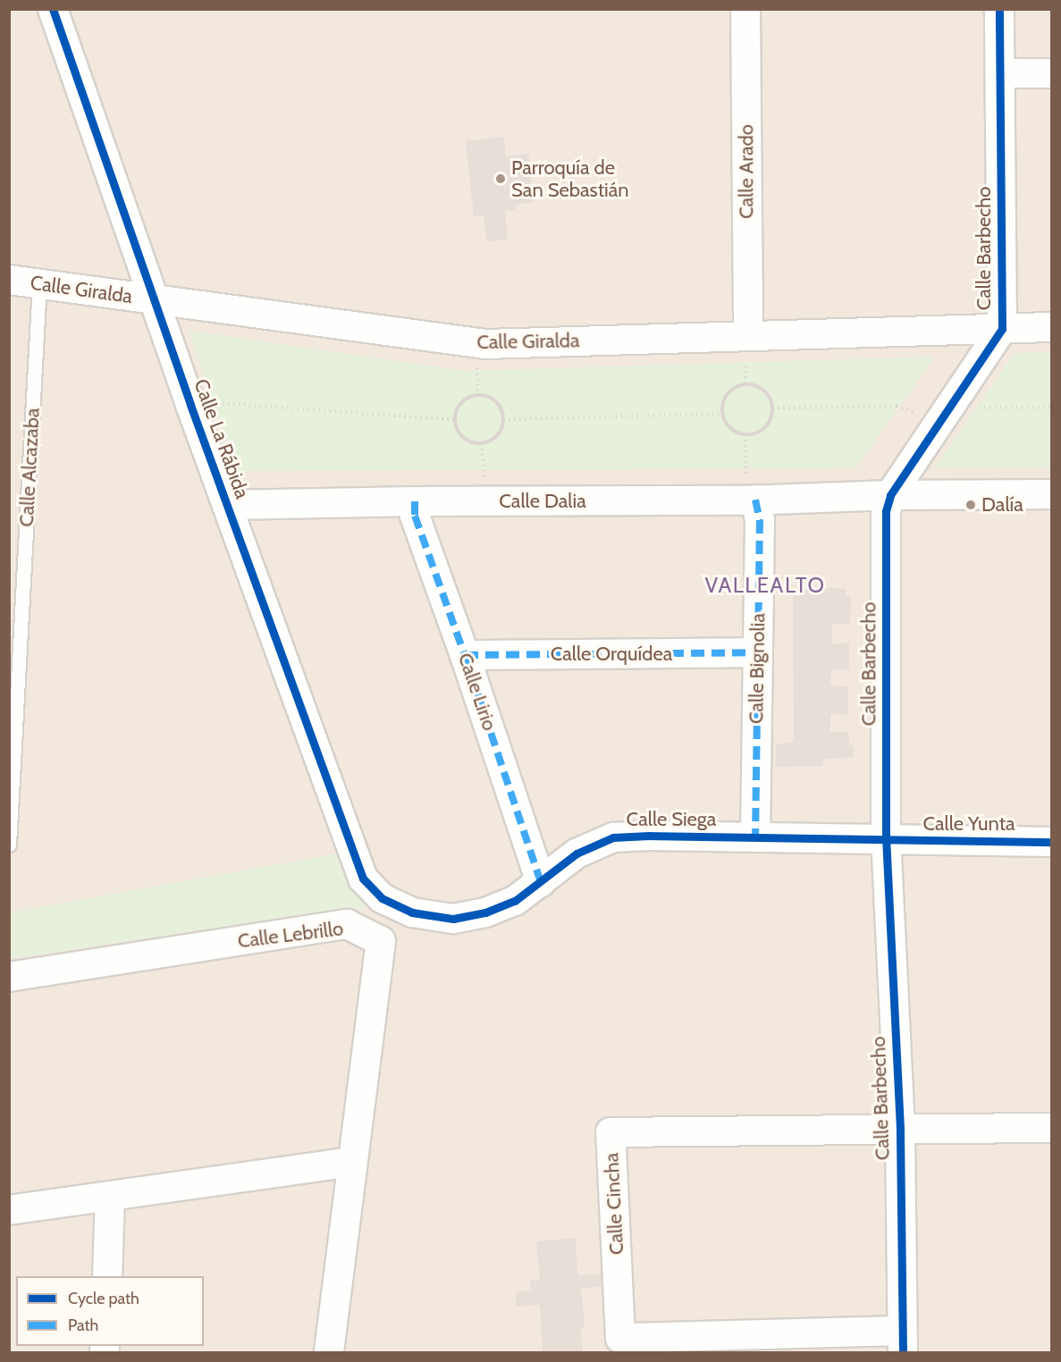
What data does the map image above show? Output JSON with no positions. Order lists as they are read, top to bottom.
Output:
{
  "streets": {
    "street": [
      "Calle Arado",
      "Calle Barbecho",
      "Calle Giralda",
      "Calle La Rábida",
      "Calle Dalia",
      "Calle Orquídea",
      "Calle Bignolia",
      "Calle Lirio",
      "Calle Siega",
      "Calle Yunta",
      "Calle Lebrillo",
      "Calle Cincha"
    ],
    "lane": ["Calle Alcazaba"]
  },
  "crossings": [
    ["Calle Arado", "Calle Giralda"],
    ["Calle Barbecho", "Calle Giralda"],
    ["Calle Barbecho", "Calle Dalia"],
    ["Calle Barbecho", "Calle Siega"],
    ["Calle Barbecho", "Calle Yunta"],
    ["Calle Barbecho", "Calle Cincha"],
    ["Calle Giralda", "Calle La Rábida"],
    ["Calle Giralda", "Calle Alcazaba"],
    ["Calle La Rábida", "Calle Dalia"],
    ["Calle La Rábida", "Calle Siega"],
    ["Calle Dalia", "Calle Bignolia"],
    ["Calle Dalia", "Calle Lirio"],
    ["Calle Orquídea", "Calle Bignolia"],
    ["Calle Orquídea", "Calle Lirio"],
    ["Calle Bignolia", "Calle Siega"],
    ["Calle Lirio", "Calle Siega"],
    ["Calle Siega", "Calle Yunta"]
  ],
  "districts": ["VALLEALTO"],
  "places": ["Parroquía de San Sebastián", "Dalía"],
  "legend": ["Cycle path", "Path"]
}
